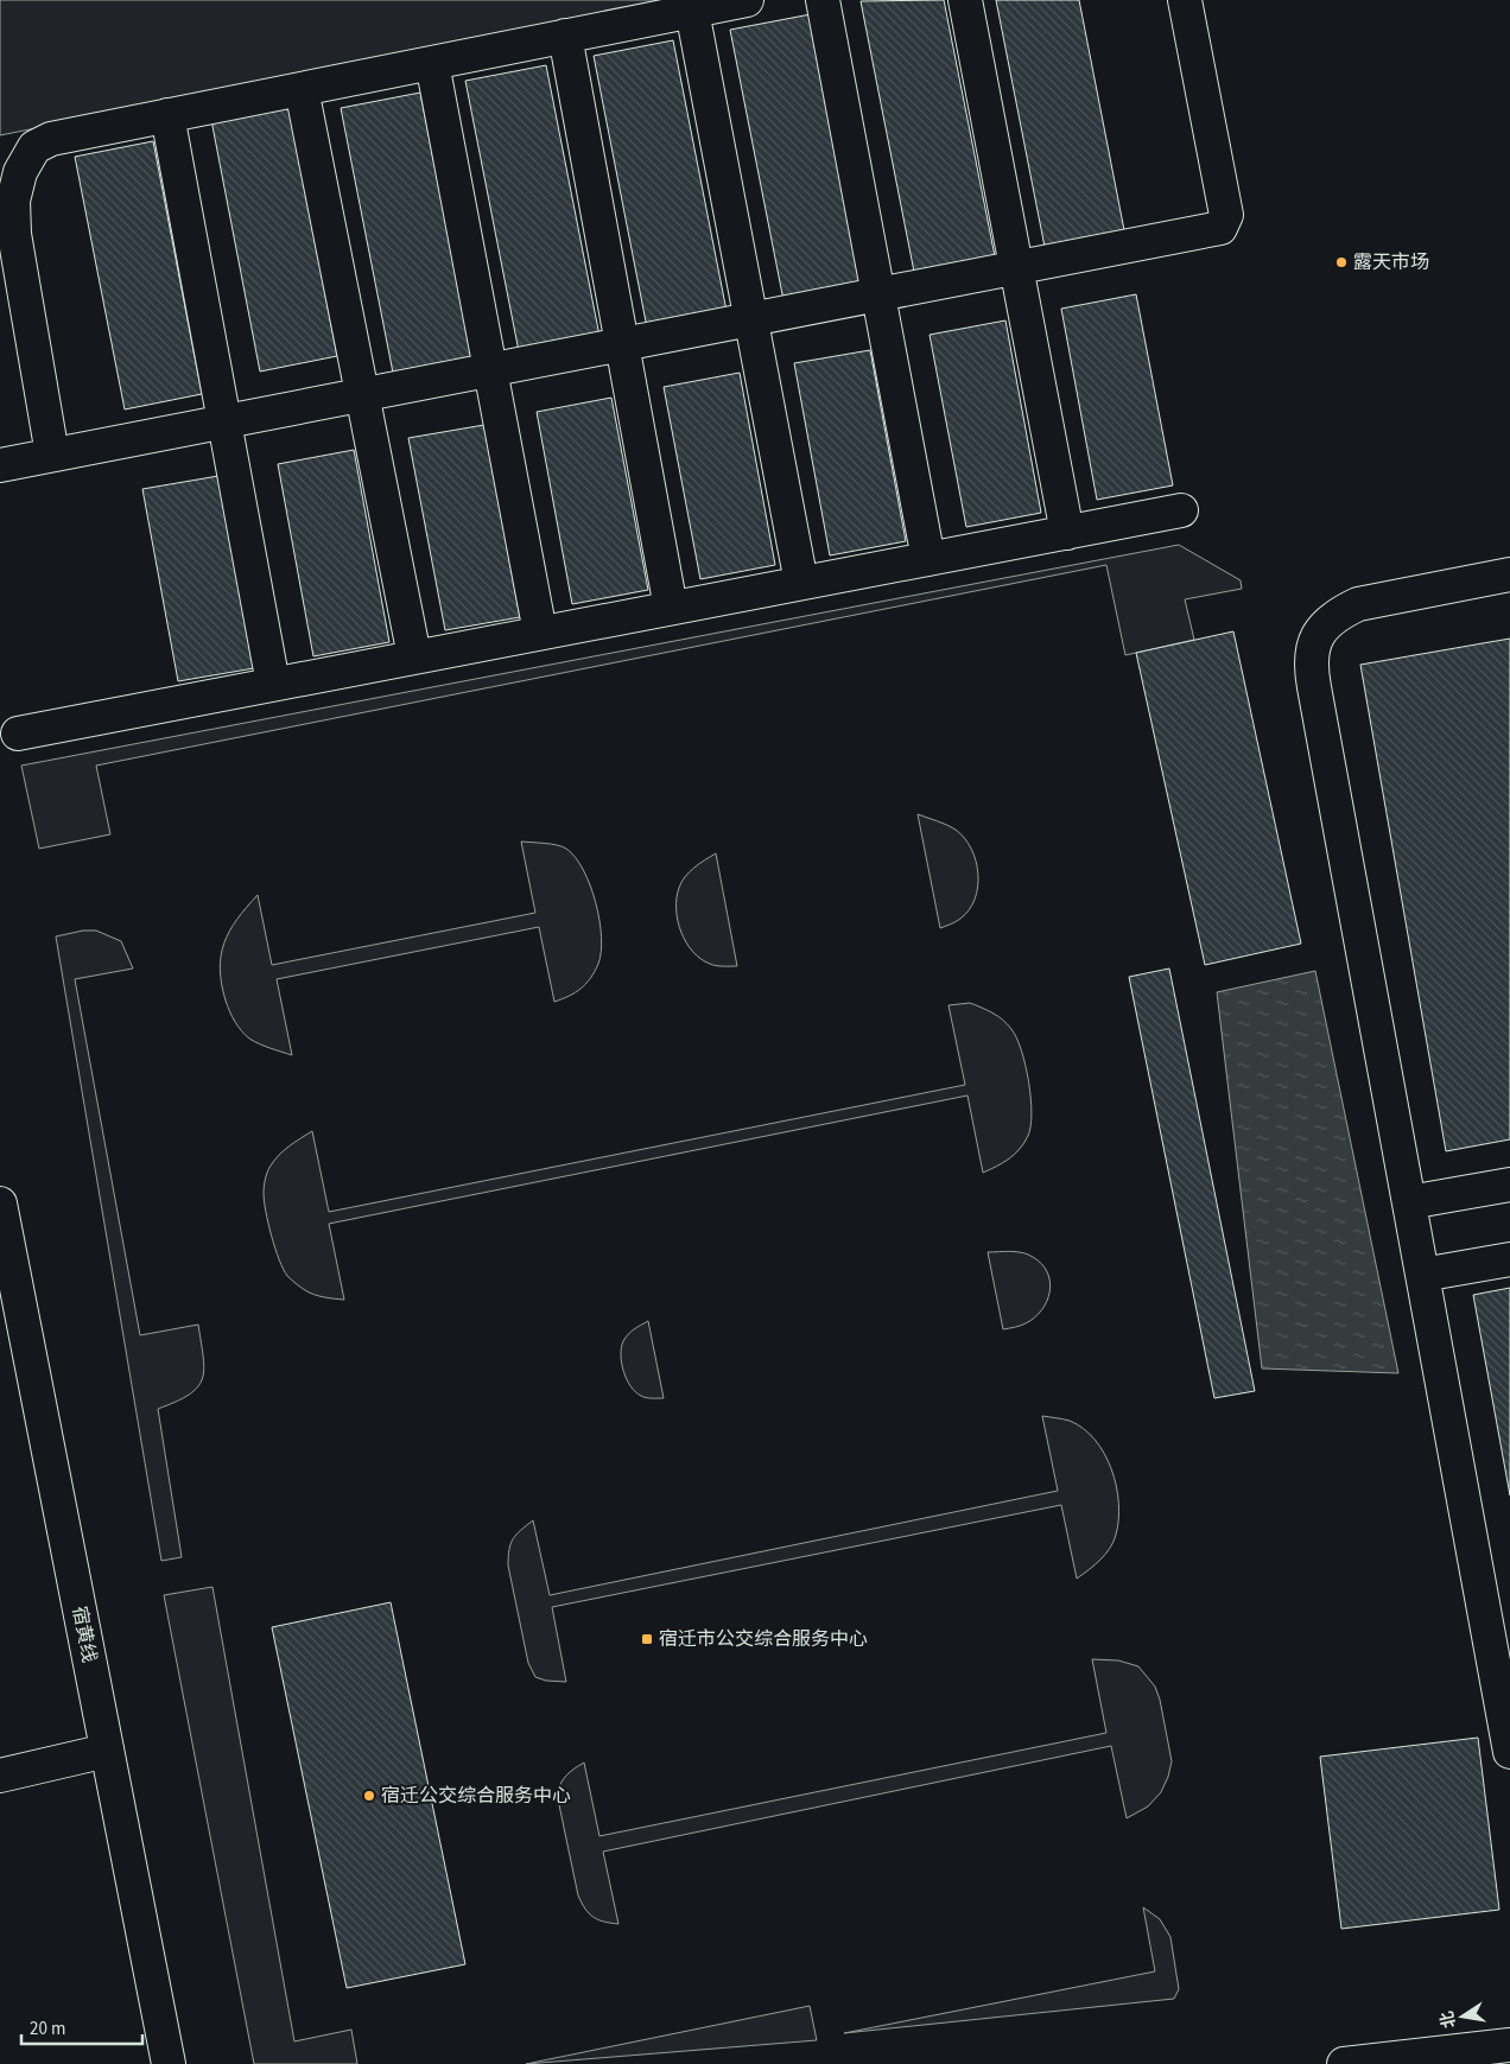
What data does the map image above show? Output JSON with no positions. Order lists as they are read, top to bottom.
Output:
{
  "streets": {
    "main road": ["宿黄线"]
  },
  "places": {
    "other": ["露天市场", "宿迁公交综合服务中心"],
    "transit": ["宿迁市公交综合服务中心"]
  },
  "scale_bar": "20 m",
  "north": "left"
}
